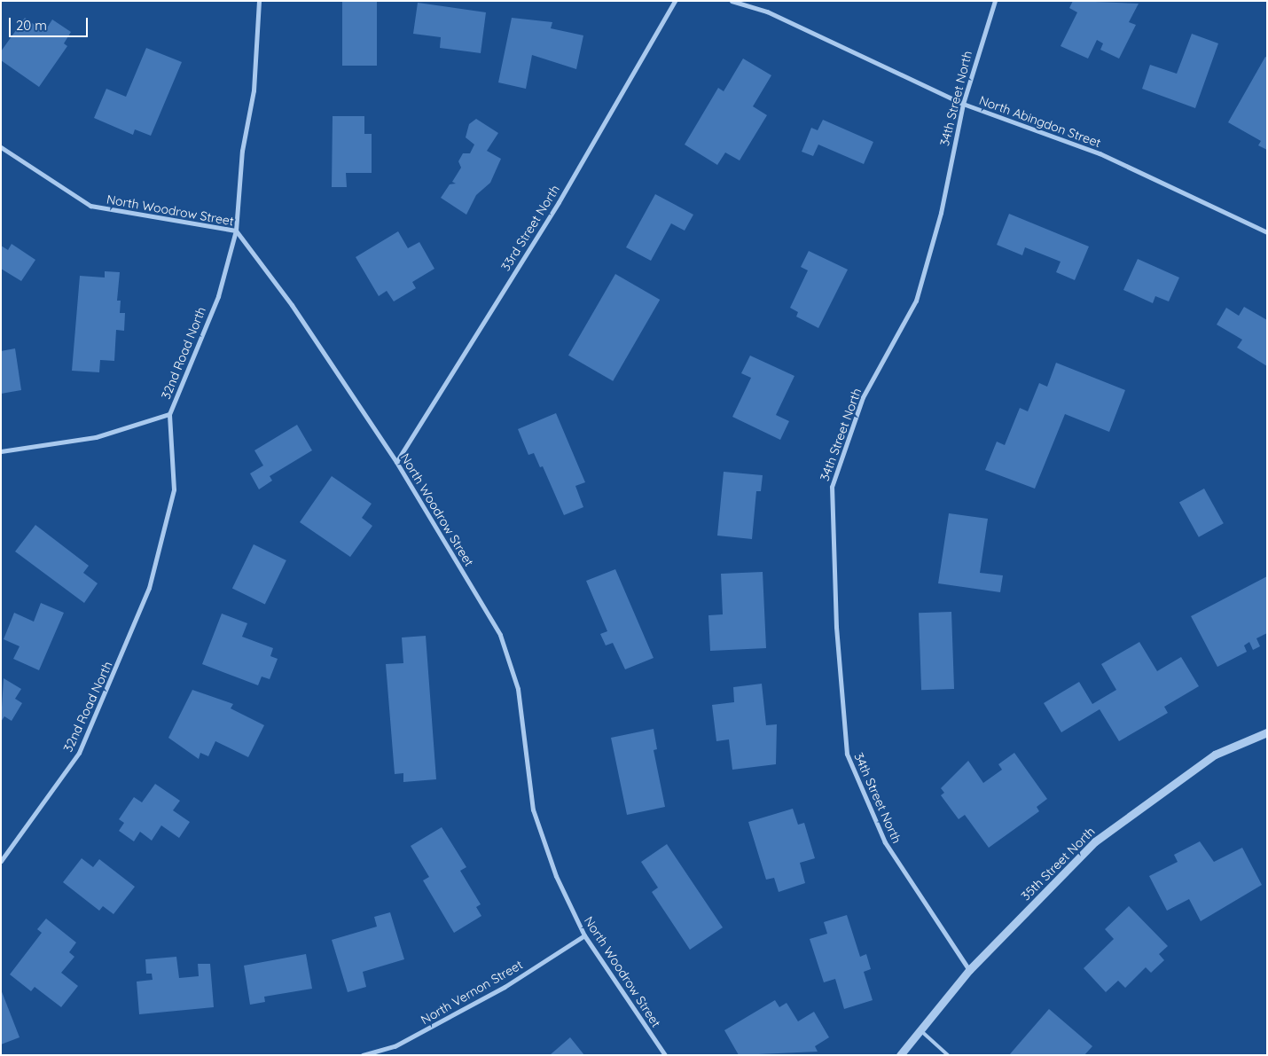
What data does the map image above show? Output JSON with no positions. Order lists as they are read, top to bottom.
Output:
{
  "streets": {
    "street": [
      "34th Street North",
      "North Abingdon Street",
      "North Woodrow Street",
      "33rd Street North",
      "32nd Road North",
      "35th Street North",
      "North Vernon Street"
    ]
  },
  "crossings": [
    ["34th Street North", "North Abingdon Street"],
    ["34th Street North", "35th Street North"],
    ["North Woodrow Street", "33rd Street North"],
    ["North Woodrow Street", "32nd Road North"],
    ["North Woodrow Street", "North Vernon Street"]
  ],
  "scale_bar": "20 m"
}
